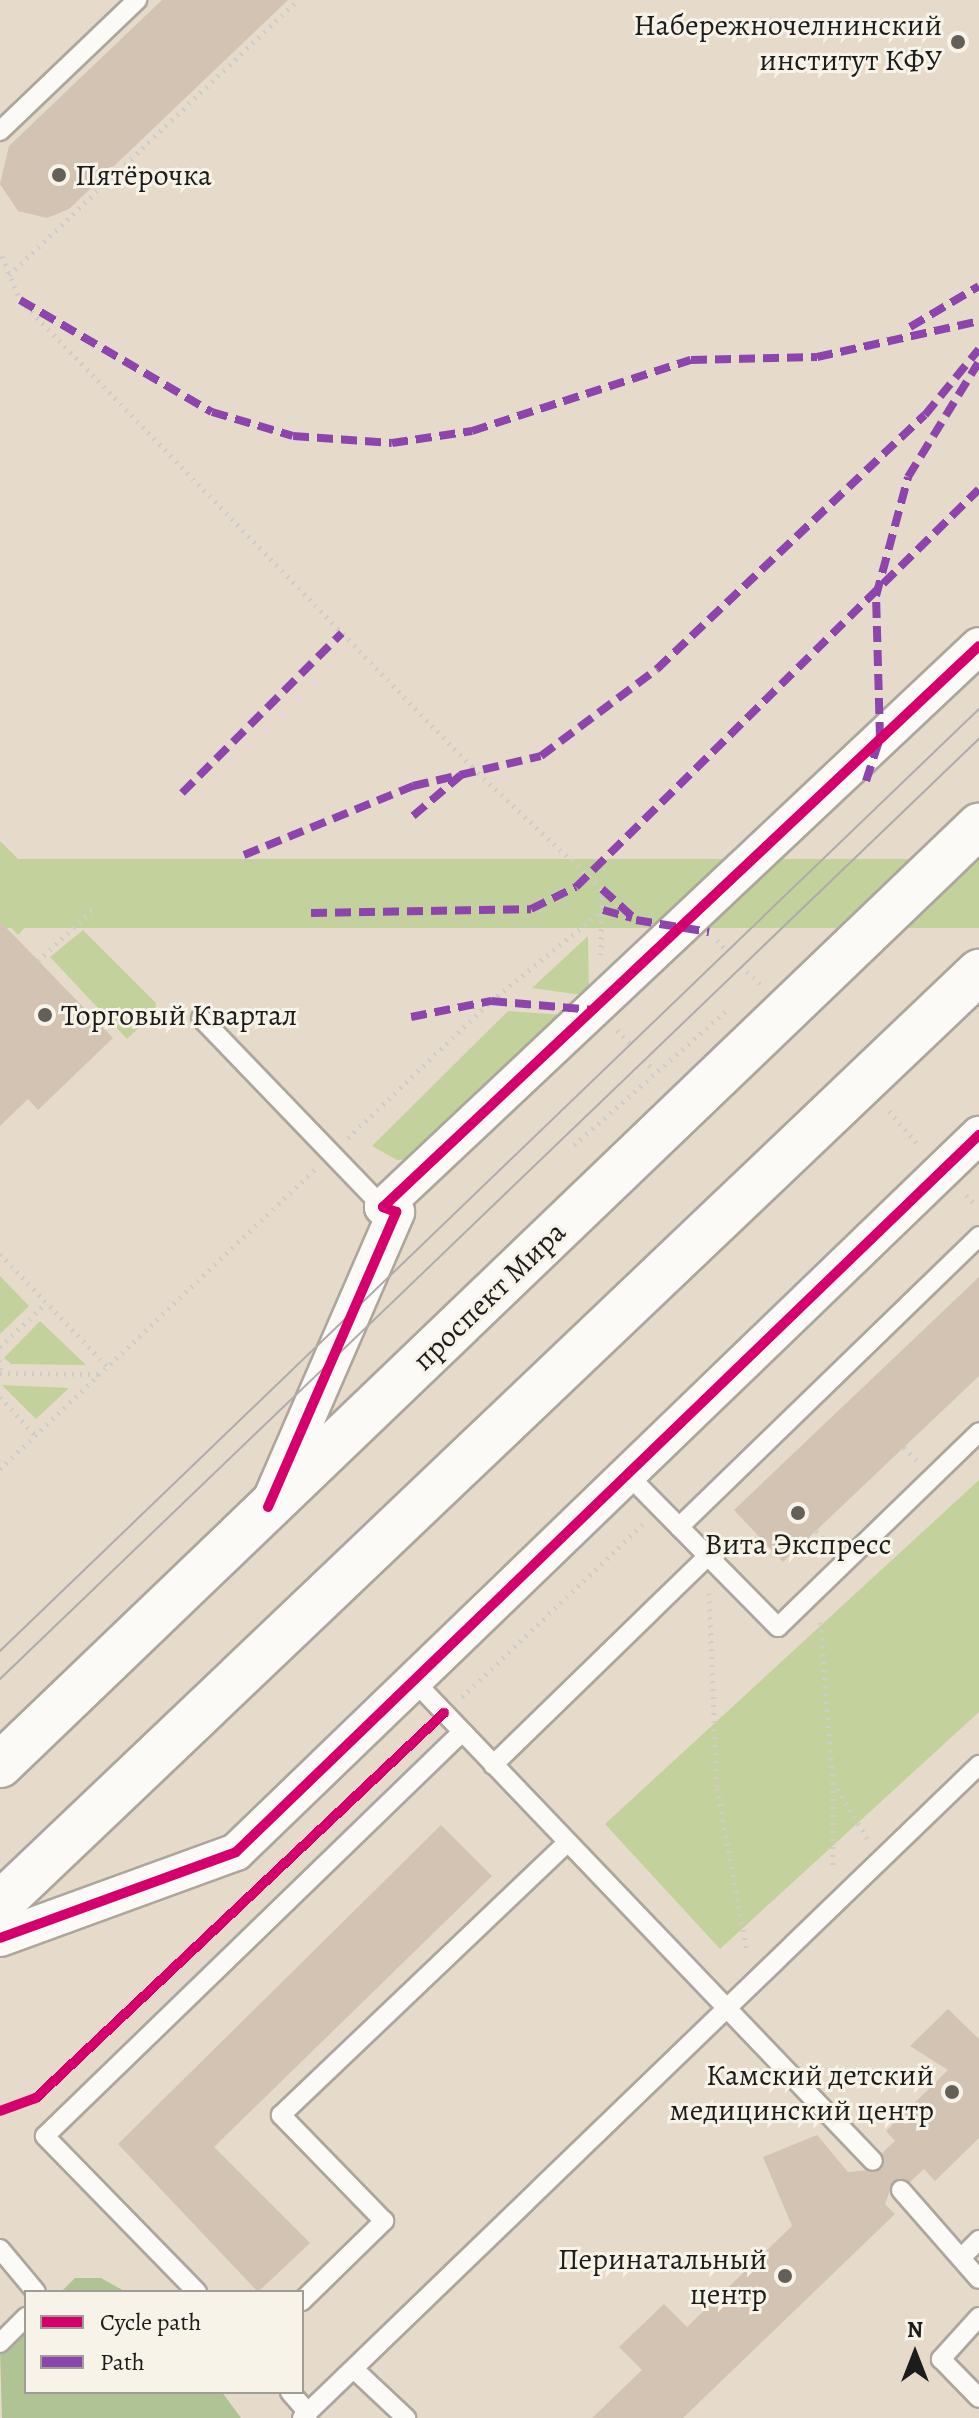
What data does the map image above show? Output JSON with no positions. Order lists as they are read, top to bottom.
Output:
{
  "streets": {
    "main road": ["проспект Мира"]
  },
  "places": [
    "Набережночелнинский институт КФУ",
    "Пятёрочка",
    "Торговый Квартал",
    "Вита Экспресс",
    "Камский детский медицинский центр",
    "Перинатальный центр"
  ],
  "legend": ["Cycle path", "Path"],
  "north": "top"
}
